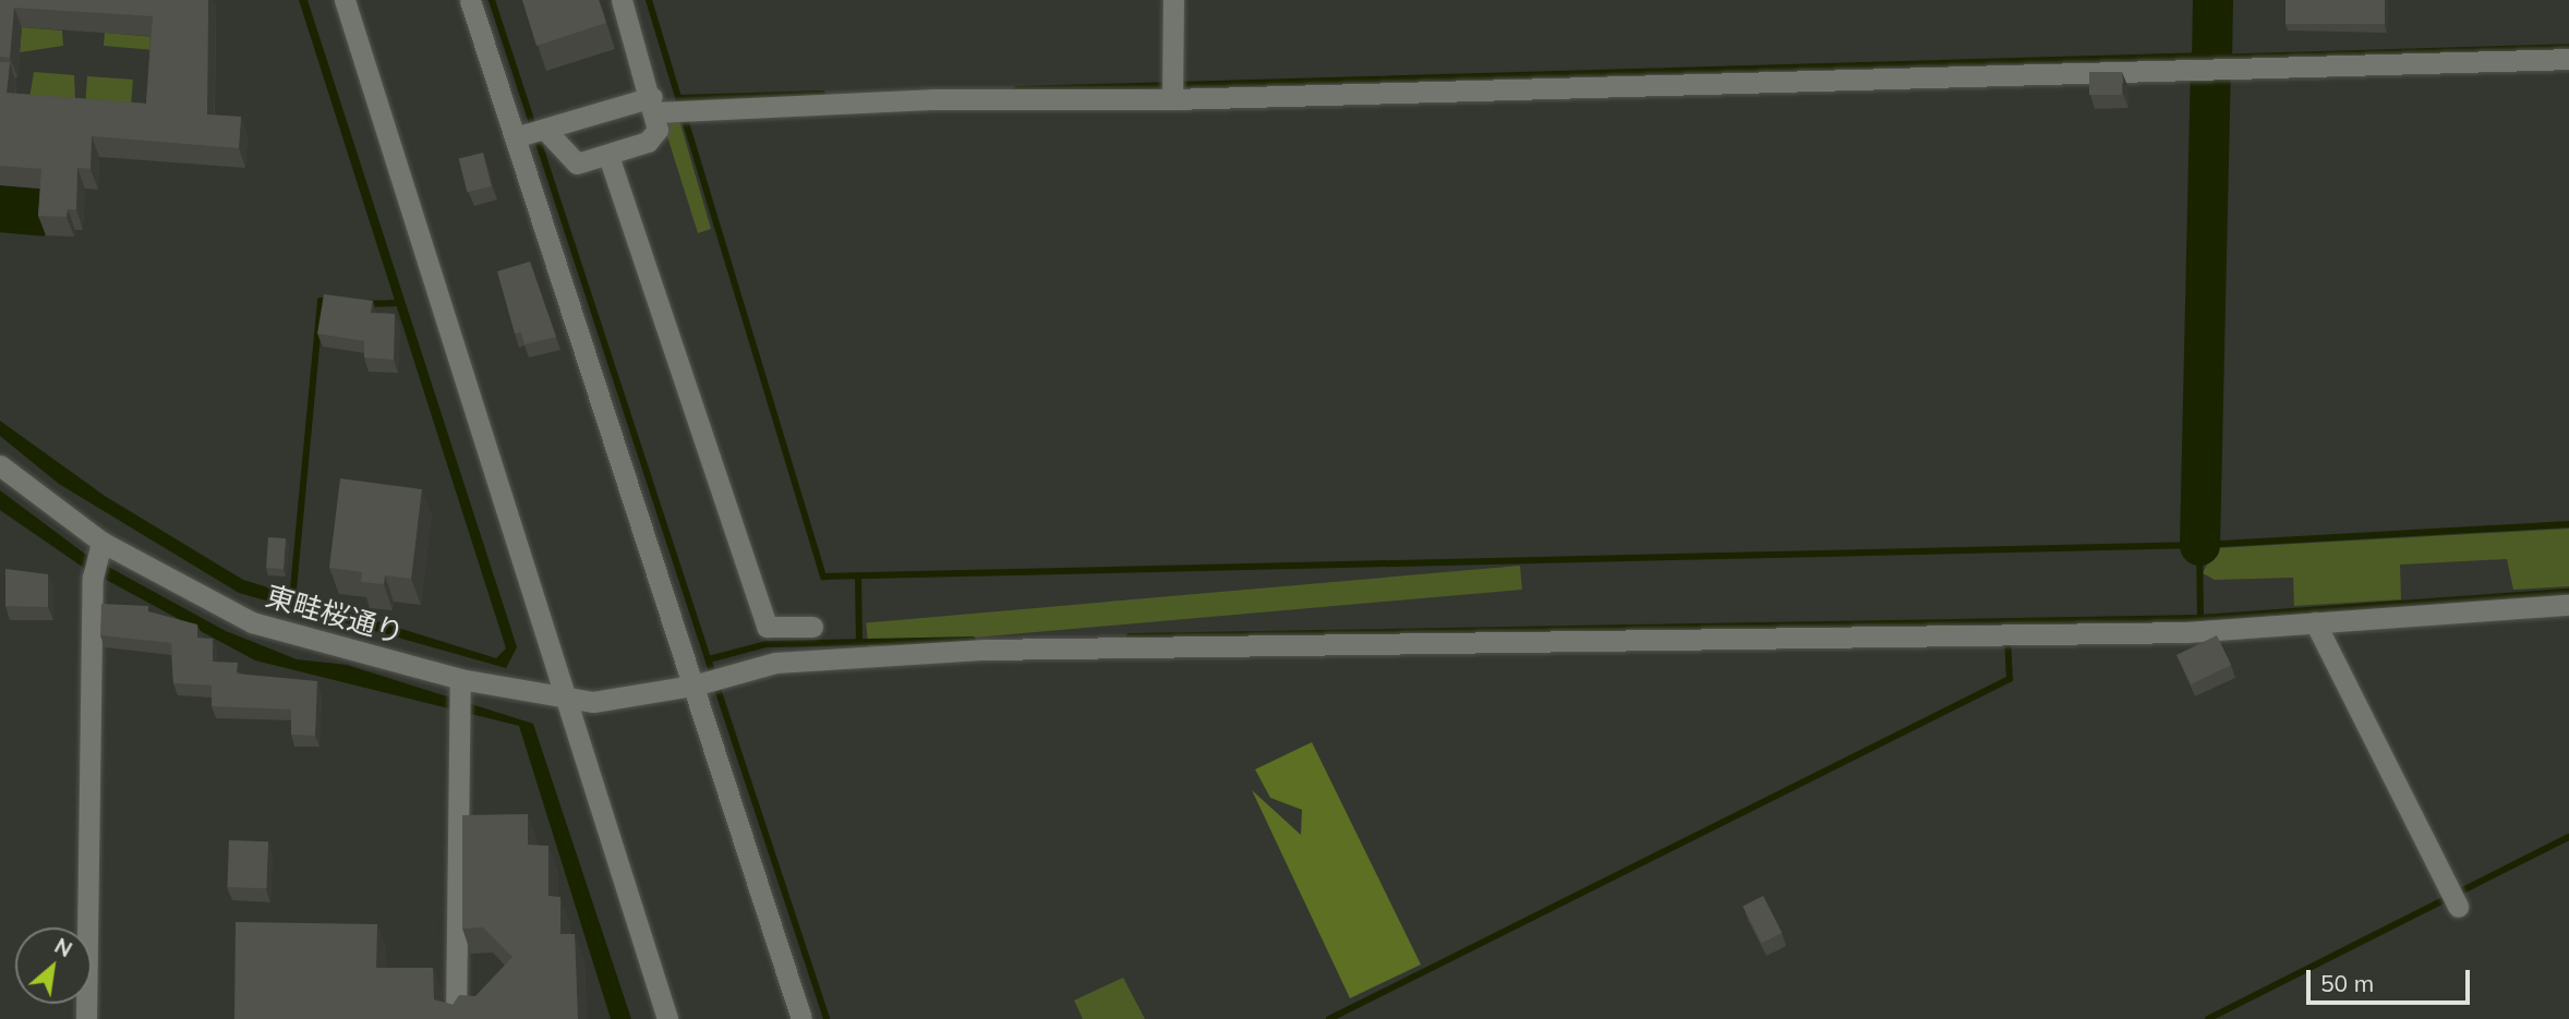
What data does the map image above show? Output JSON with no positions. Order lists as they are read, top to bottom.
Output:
{
  "streets": {
    "street": ["東畦桜通り"]
  },
  "scale_bar": "50 m",
  "north": "top right"
}
